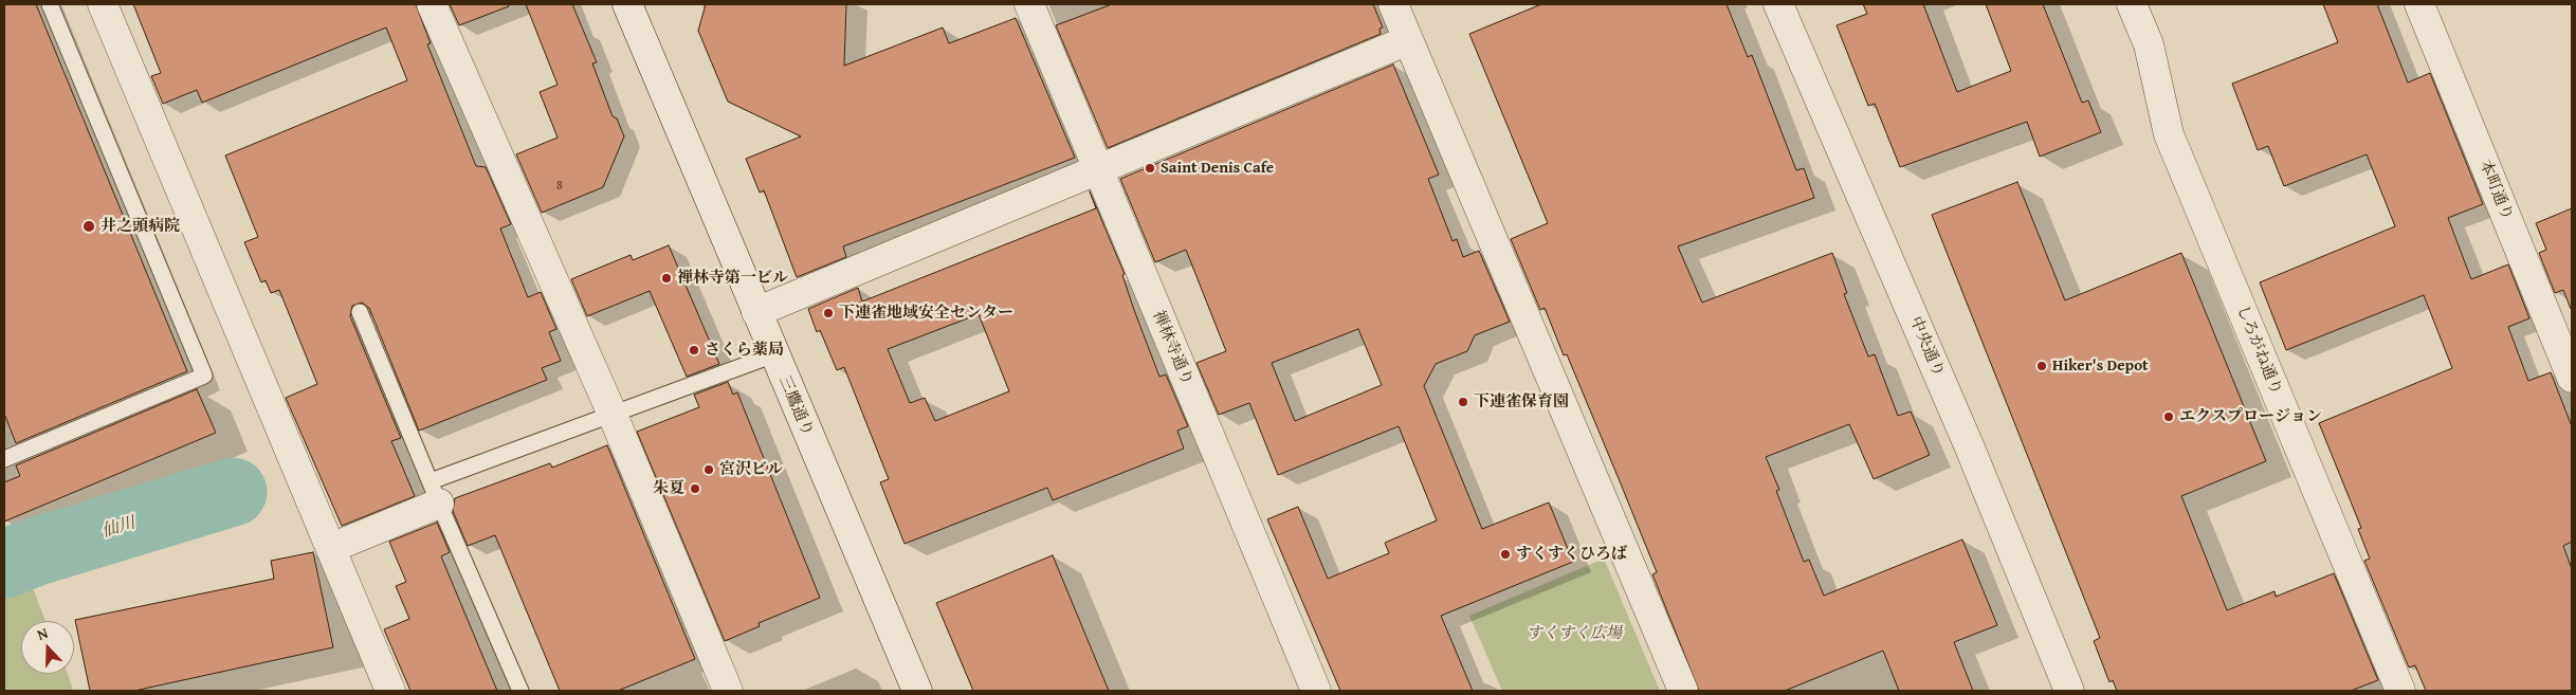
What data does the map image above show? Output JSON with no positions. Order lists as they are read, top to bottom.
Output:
{
  "streets": {
    "street": [
      "本町通り",
      "中央通り",
      "禅林寺通り",
      "しろがね通り",
      "三鷹通り"
    ]
  },
  "water": ["仙川"],
  "parks": ["すくすく広場"],
  "places": [
    "Saint Denis Cafe",
    "井之頭病院",
    "禅林寺第一ビル",
    "下連雀地域安全センター",
    "さくら薬局",
    "Hiker's Depot",
    "下連雀保育園",
    "エクスプロージョン",
    "宮沢ビル",
    "朱夏",
    "すくすくひろば"
  ],
  "house_numbers": ["8"],
  "north": "top"
}
